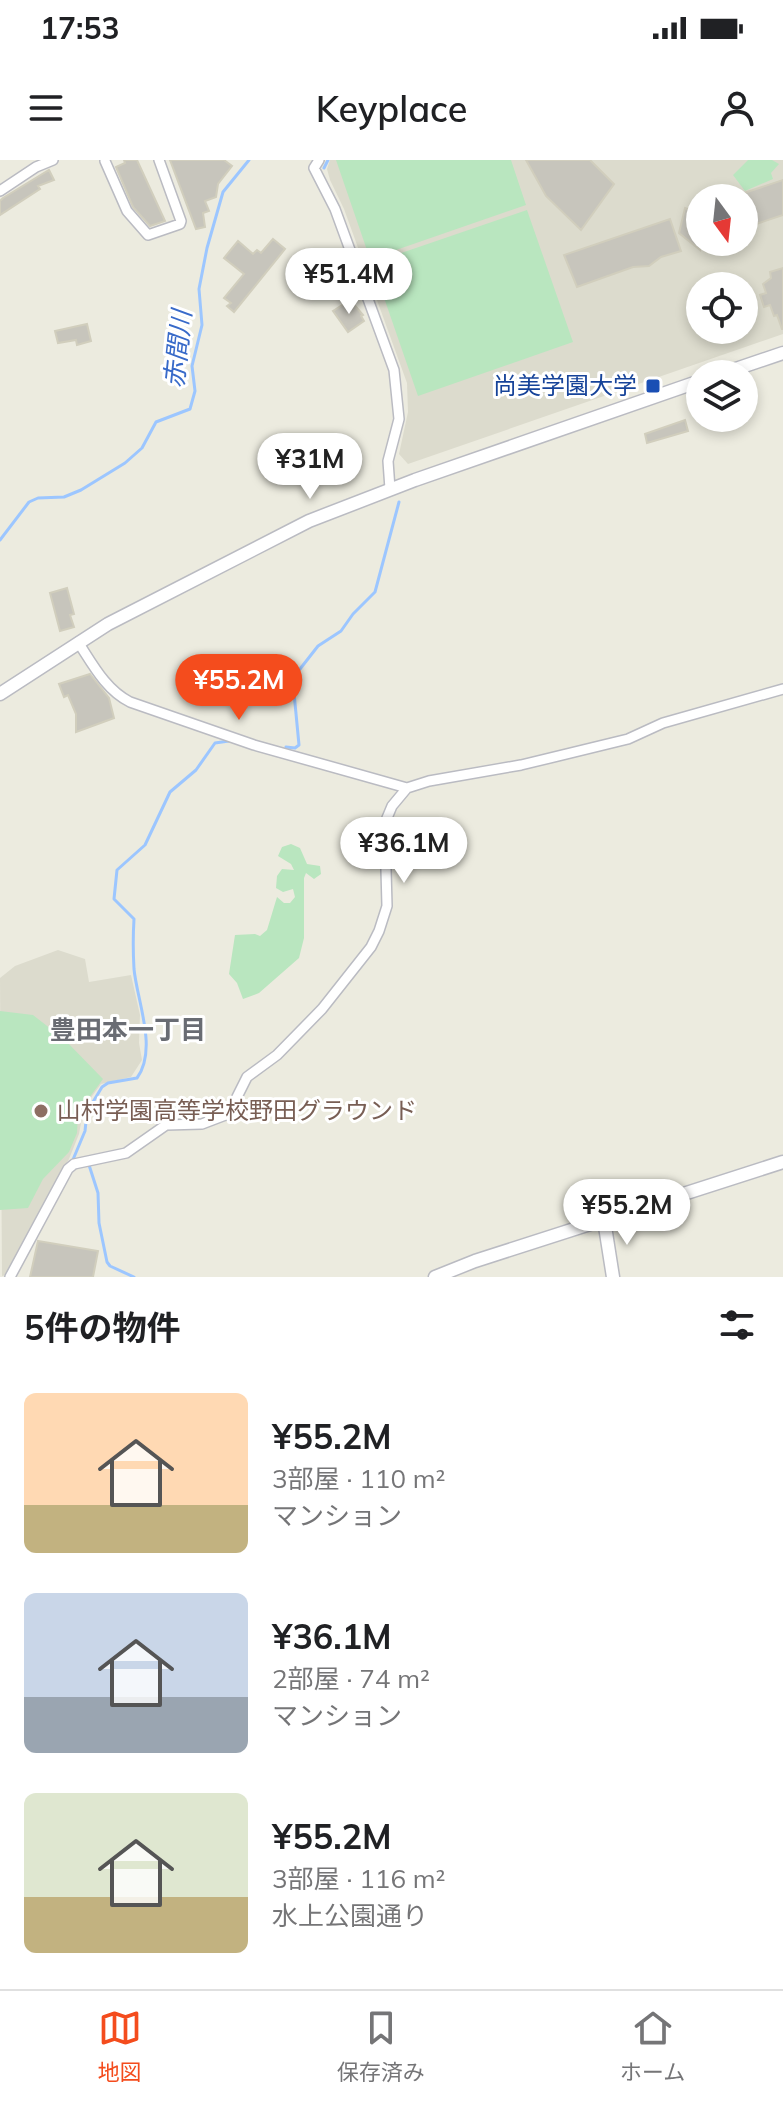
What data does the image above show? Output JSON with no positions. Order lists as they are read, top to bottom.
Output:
{
  "districts": ["豊田本一丁目"],
  "water": ["赤間川"],
  "places": {
    "transit": ["尚美学園大学"],
    "other": ["山村学園高等学校野田グラウンド"]
  },
  "north": "bottom",
  "page": {
    "status": "17:53",
    "header": "Keyplace",
    "price": [
      "¥51.4M",
      "¥31M",
      "¥55.2M",
      "¥36.1M",
      "¥55.2M"
    ],
    "heading": "5件の物件",
    "list": [
      {
        "name": "¥55.2M",
        "note": "3部屋 · 110 m² · マンション"
      },
      {
        "name": "¥36.1M",
        "note": "2部屋 · 74 m² · マンション"
      },
      {
        "name": "¥55.2M",
        "note": "3部屋 · 116 m² · 水上公園通り"
      }
    ],
    "tabs": ["地図", "保存済み", "ホーム"]
  }
}
